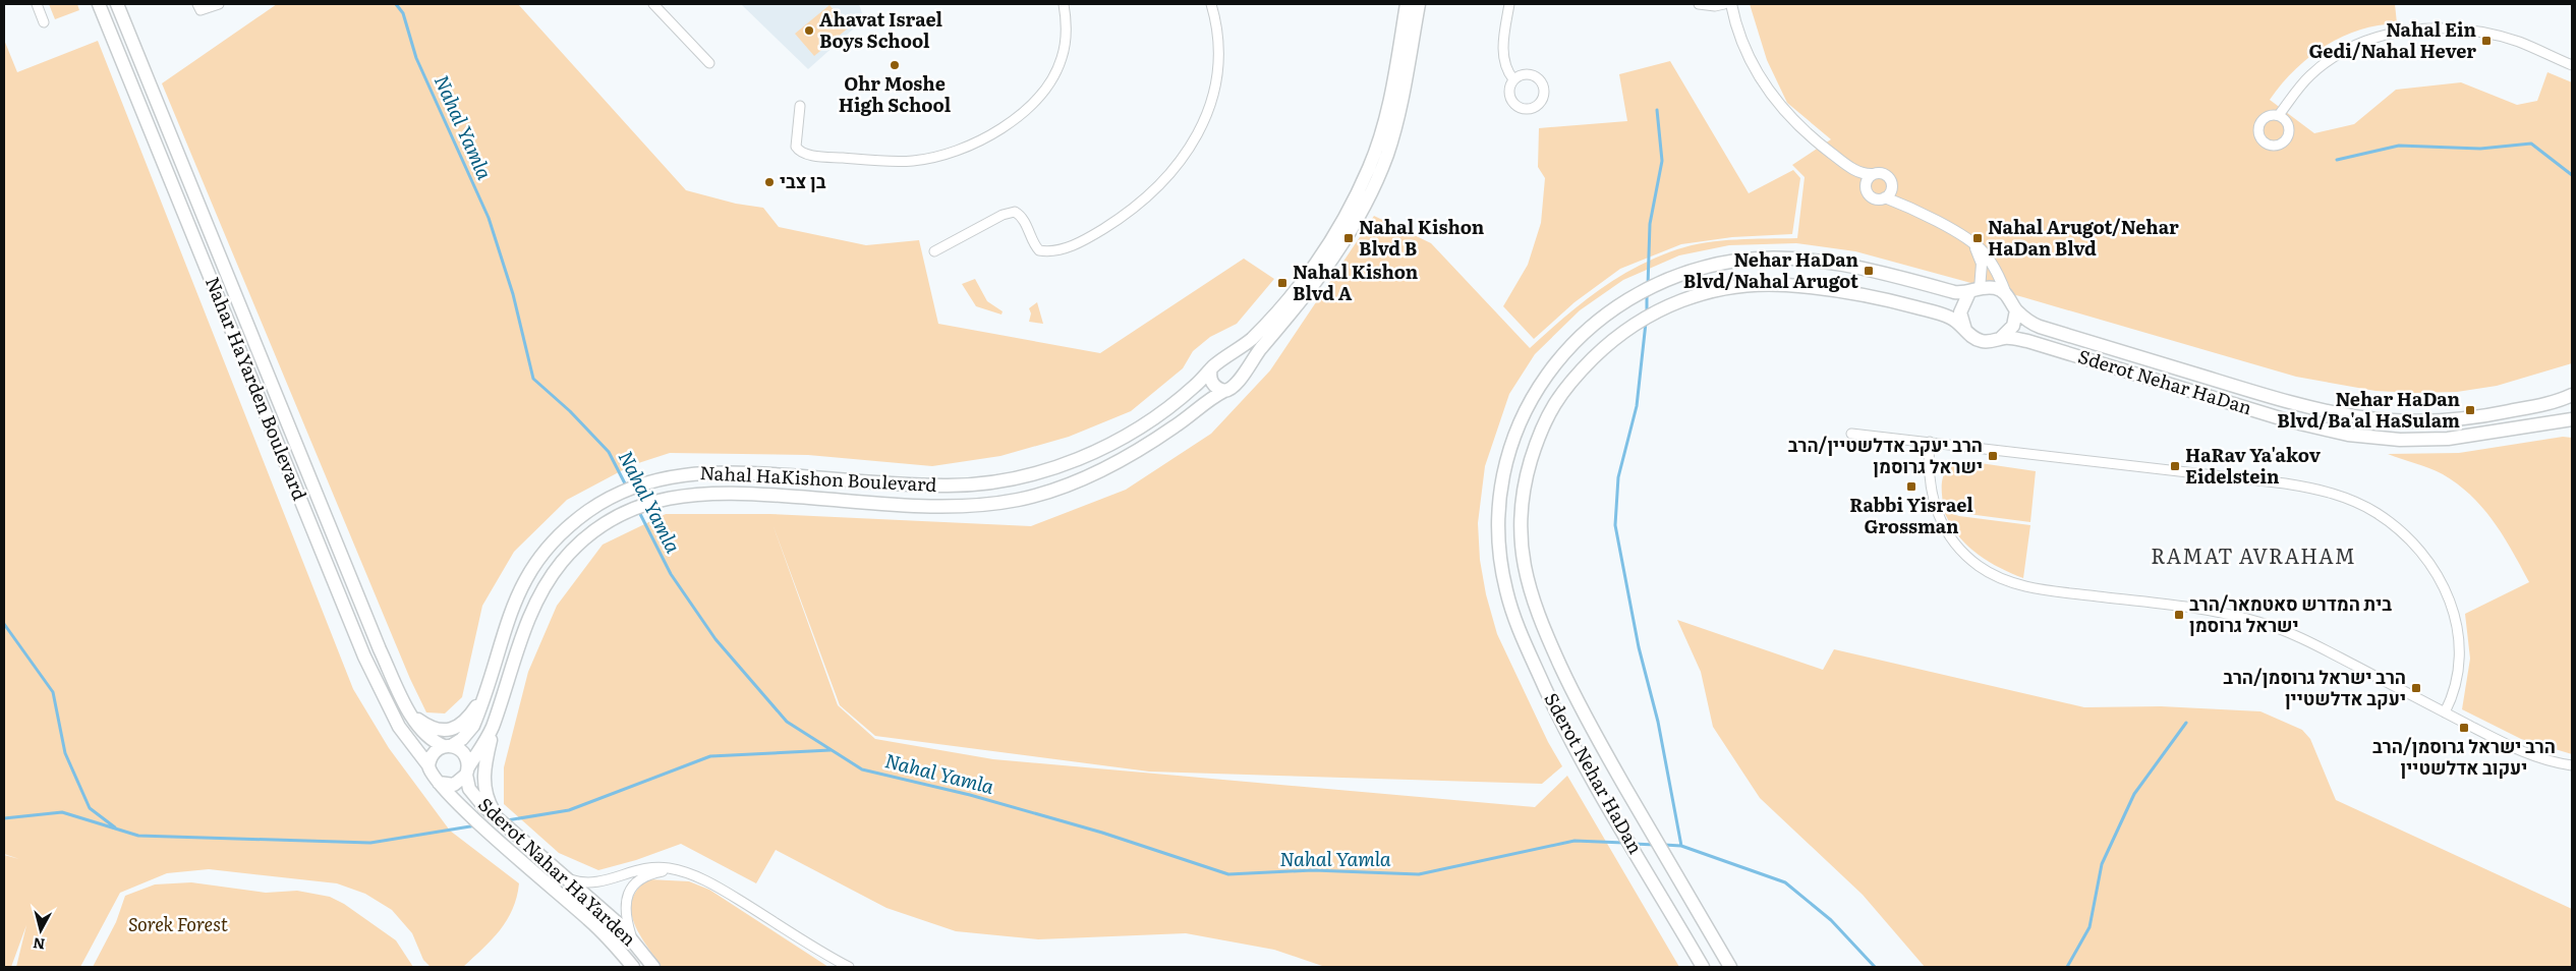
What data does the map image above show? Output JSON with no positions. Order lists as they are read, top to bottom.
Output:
{
  "streets": {
    "main road": [
      "Sderot Nehar HaDan",
      "Nahar HaYarden Boulevard",
      "Nahal HaKishon Boulevard",
      "Sderot Nahar HaYarden"
    ]
  },
  "crossings": [
    ["Nahar HaYarden Boulevard", "Nahal HaKishon Boulevard"],
    ["Nahar HaYarden Boulevard", "Sderot Nahar HaYarden"],
    ["Nahal HaKishon Boulevard", "Sderot Nahar HaYarden"]
  ],
  "districts": ["RAMAT AVRAHAM"],
  "water": ["Nahal Yamla"],
  "parks": ["Sorek Forest"],
  "places": {
    "other": ["Ahavat Israel Boys School", "Ohr Moshe High School", "בן צבי"],
    "transit": [
      "Nahal Ein Gedi/Nahal Hever",
      "Nahal Kishon Blvd B",
      "Nahal Arugot/Nehar HaDan Blvd",
      "Nehar HaDan Blvd/Nahal Arugot",
      "Nahal Kishon Blvd A",
      "Nehar HaDan Blvd/Ba'al HaSulam",
      "הרב יעקב אדלשטיין/הרב ישראל גרוסמן",
      "HaRav Ya'akov Eidelstein",
      "Rabbi Yisrael Grossman",
      "בית המדרש סאטמאר/הרב ישראל גרוסמן",
      "הרב ישראל גרוסמן/הרב יעקב אדלשטיין",
      "הרב ישראל גרוסמן/הרב יעקוב אדלשטיין"
    ]
  },
  "north": "bottom"
}
